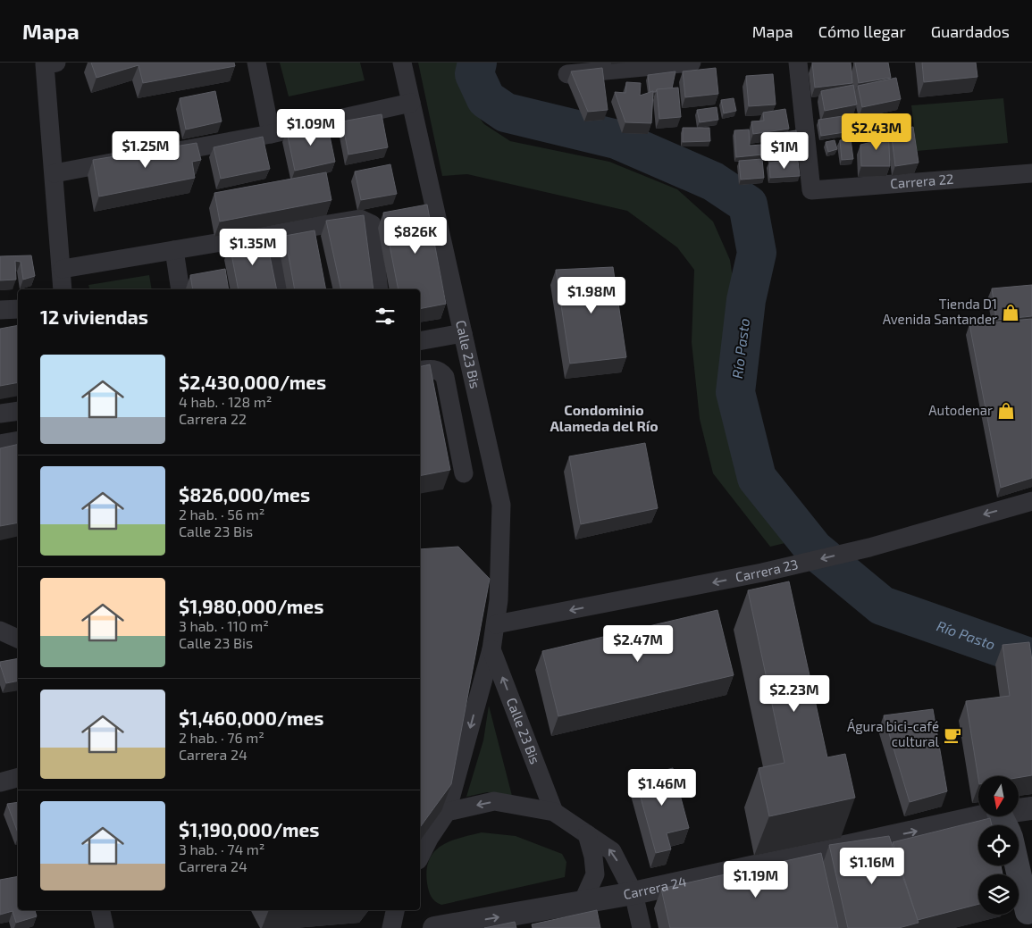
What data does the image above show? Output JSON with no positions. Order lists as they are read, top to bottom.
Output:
{
  "streets": {
    "street": [
      "Carrera 22",
      "Calle 23 Bis",
      "Carrera 23",
      "Carrera 24"
    ]
  },
  "crossings": [
    ["Calle 23 Bis", "Carrera 23"]
  ],
  "one_way": ["Carrera 23", "Carrera 24"],
  "districts": ["Condominio Alameda del Río"],
  "water": ["Río Pasto"],
  "places": {
    "shop": ["Tienda D1 Avenida Santander", "Autodenar"],
    "cafe": ["Águra bici-café cultural"]
  },
  "north": "bottom",
  "page": {
    "header": "Mapa",
    "nav": ["Mapa", "Cómo llegar", "Guardados"],
    "price": [
      "$1.09M",
      "$2.43M",
      "$1.25M",
      "$1M",
      "$826K",
      "$1.35M",
      "$1.98M",
      "$2.47M",
      "$2.23M",
      "$1.46M",
      "$1.16M",
      "$1.19M"
    ],
    "heading": "12 viviendas",
    "list": [
      {
        "name": "$2,430,000/mes",
        "note": "4 hab. · 128 m² · Carrera 22"
      },
      {
        "name": "$826,000/mes",
        "note": "2 hab. · 56 m² · Calle 23 Bis"
      },
      {
        "name": "$1,980,000/mes",
        "note": "3 hab. · 110 m² · Calle 23 Bis"
      },
      {
        "name": "$1,460,000/mes",
        "note": "2 hab. · 76 m² · Carrera 24"
      },
      {
        "name": "$1,190,000/mes",
        "note": "3 hab. · 74 m² · Carrera 24"
      }
    ]
  }
}
